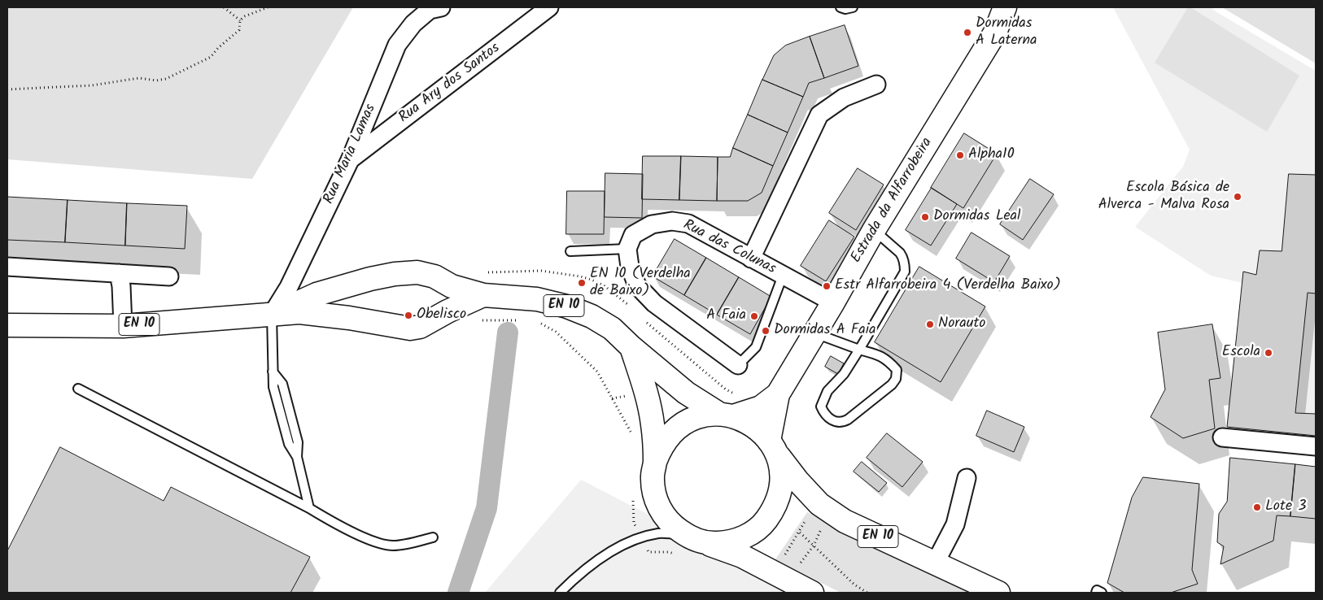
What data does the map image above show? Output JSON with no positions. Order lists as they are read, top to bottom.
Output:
{
  "streets": {
    "main road": ["Estrada da Alfarrobeira", "EN 10"],
    "street": ["Rua Ary dos Santos", "Rua Maria Lamas", "Rua das Colunas"]
  },
  "crossings": [
    ["Rua Ary dos Santos", "Rua Maria Lamas"],
    ["Rua Maria Lamas", "EN 10"],
    ["Estrada da Alfarrobeira", "Rua das Colunas"],
    ["Estrada da Alfarrobeira", "EN 10"]
  ],
  "places": [
    "Dormidas A Laterna",
    "Alpha10",
    "Escola Básica de Alverca - Malva Rosa",
    "Dormidas Leal",
    "EN 10 (Verdelha de Baixo)",
    "Estr Alfarrobeira 4 (Verdelha Baixo)",
    "Obelisco",
    "A Faia",
    "Norauto",
    "Dormidas A Faia",
    "Escola",
    "Lote 3"
  ]
}
